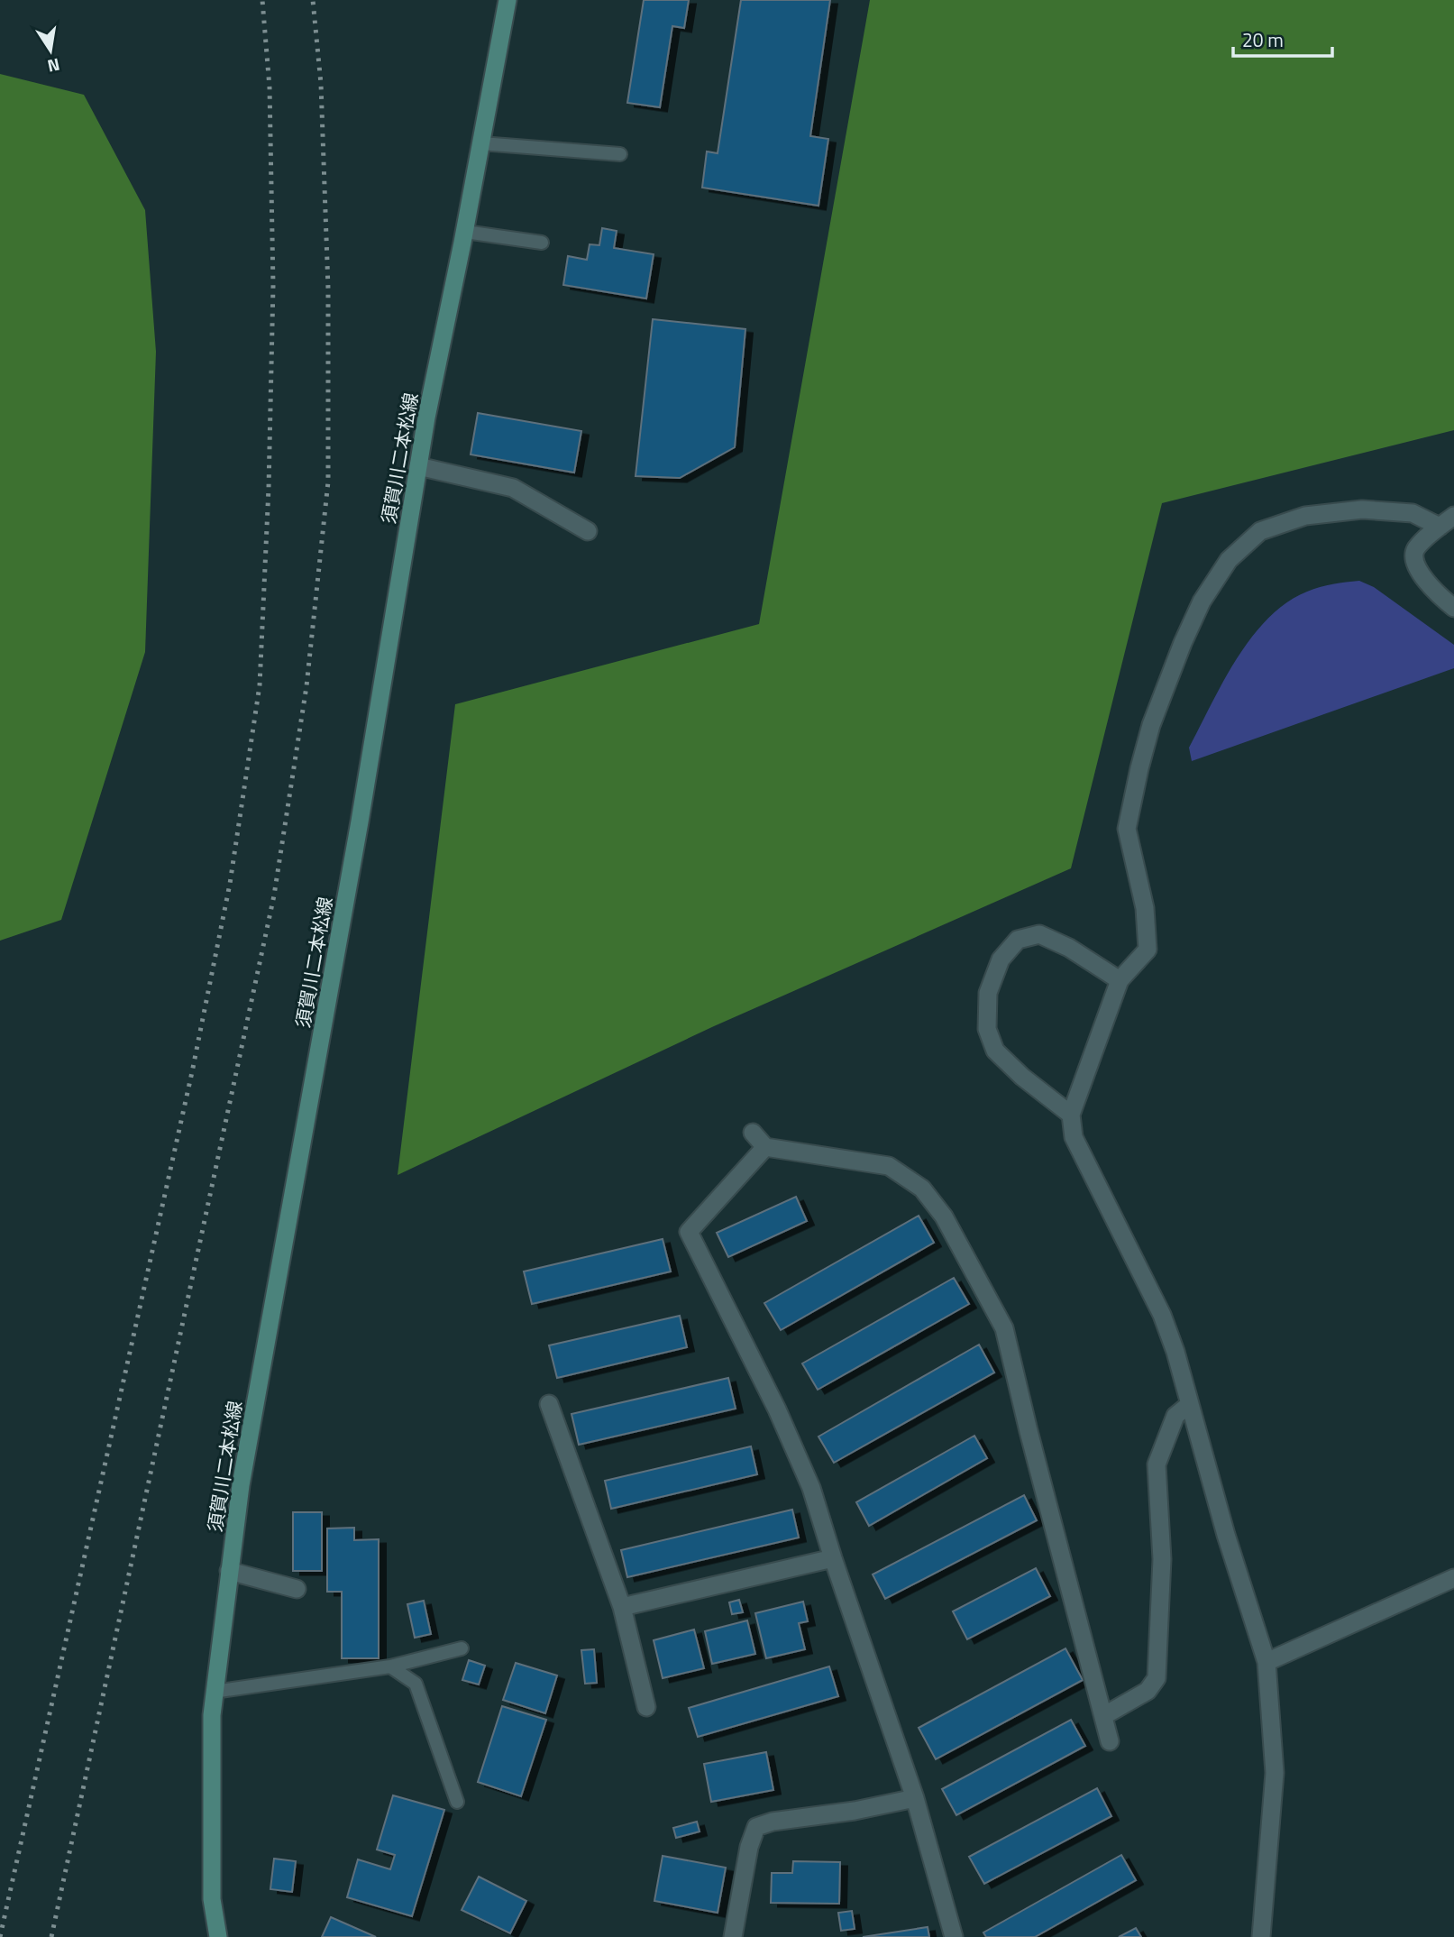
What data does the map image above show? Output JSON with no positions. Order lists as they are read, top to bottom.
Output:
{
  "streets": {
    "main road": ["須賀川二本松線"]
  },
  "scale_bar": "20 m",
  "north": "bottom"
}
